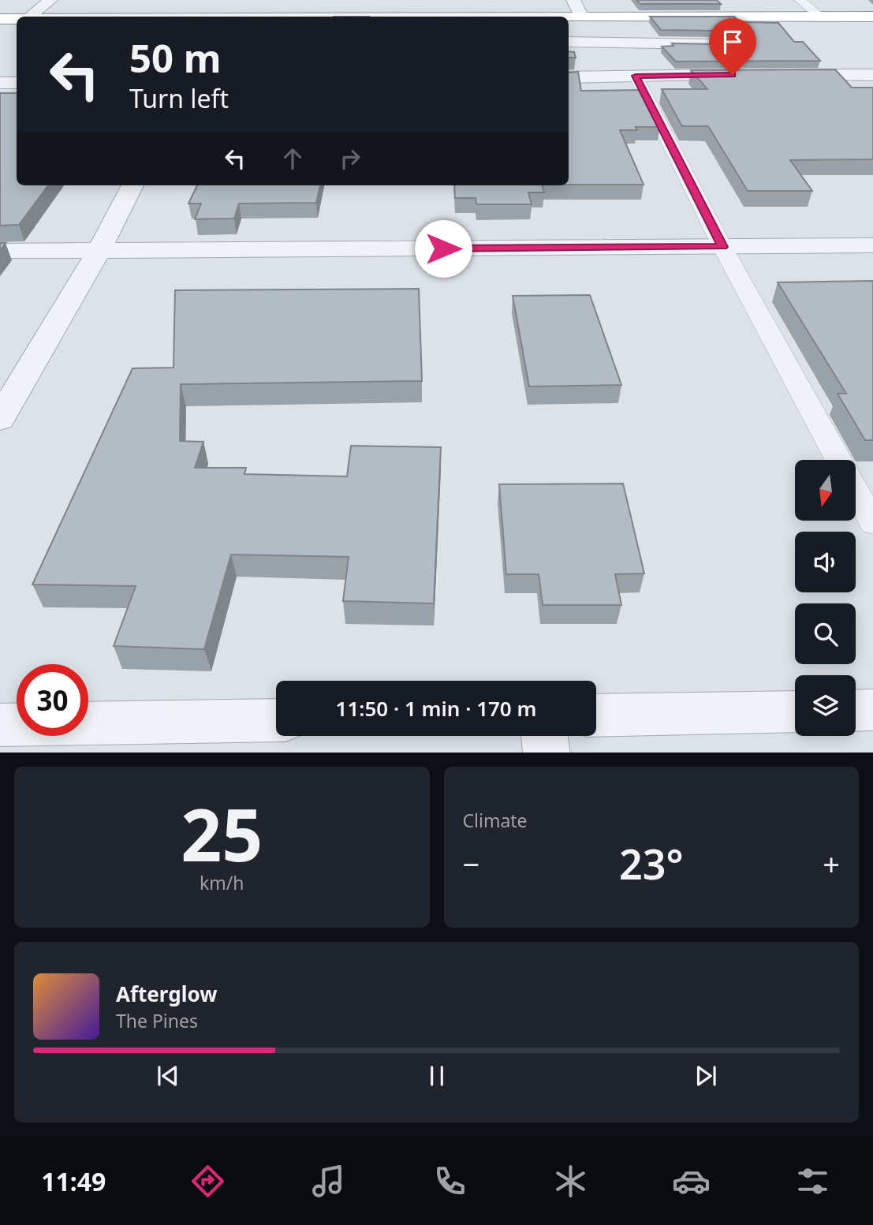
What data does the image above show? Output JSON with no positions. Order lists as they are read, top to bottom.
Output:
{
  "north": "bottom",
  "page": {
    "turn": ["50 m", "Turn left"],
    "limit": "30",
    "trip": "11:50 · 1 min · 170 m",
    "tile": [
      ["25", "km/h"],
      "Climate"
    ],
    "heat": ["−", "23°", "+"],
    "song": ["Afterglow", "The Pines"],
    "tabs": "11:49"
  }
}
